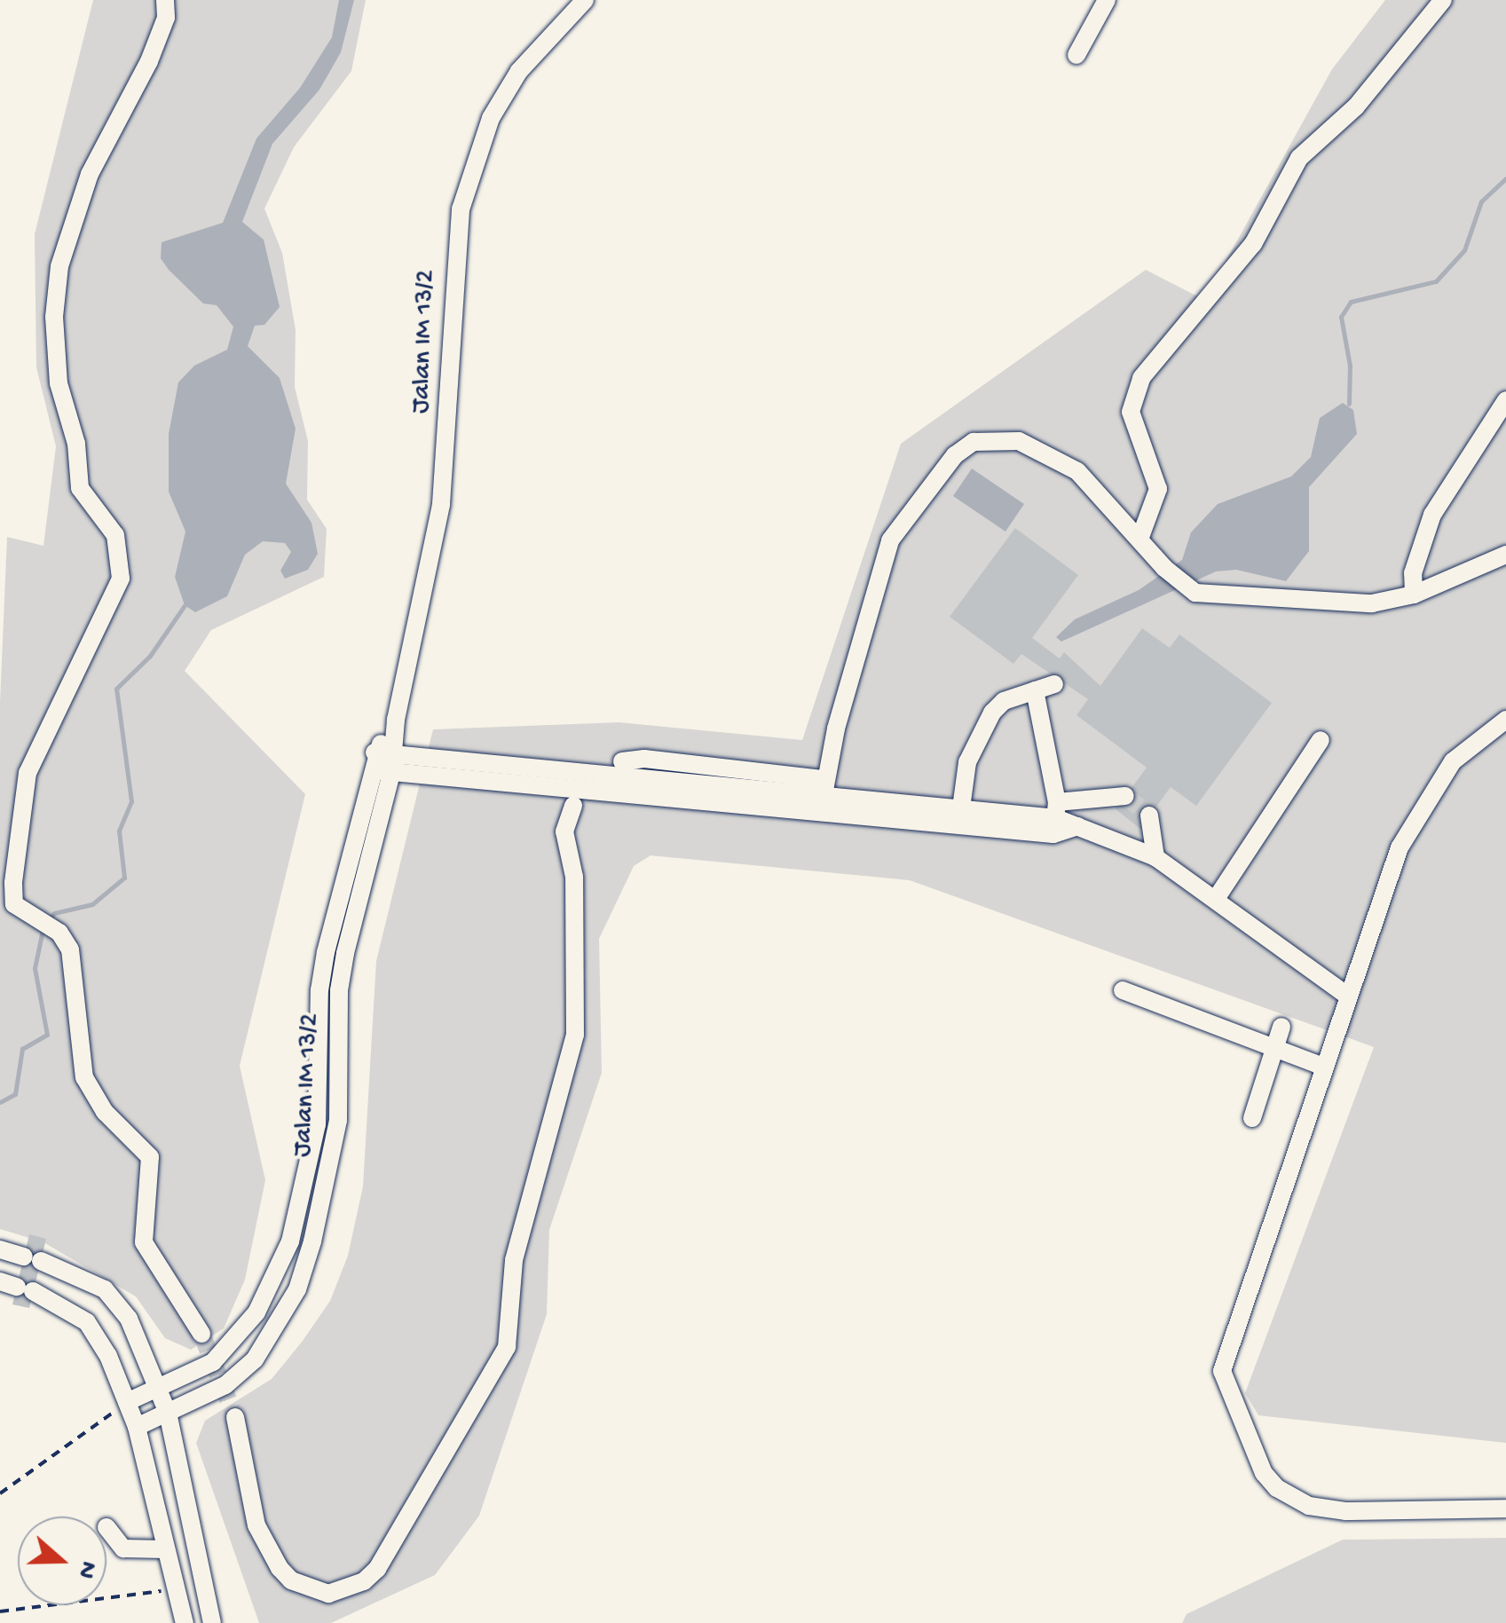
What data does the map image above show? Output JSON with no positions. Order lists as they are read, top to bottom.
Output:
{
  "streets": {
    "street": ["Jalan IM 13/2"]
  },
  "north": "right"
}
